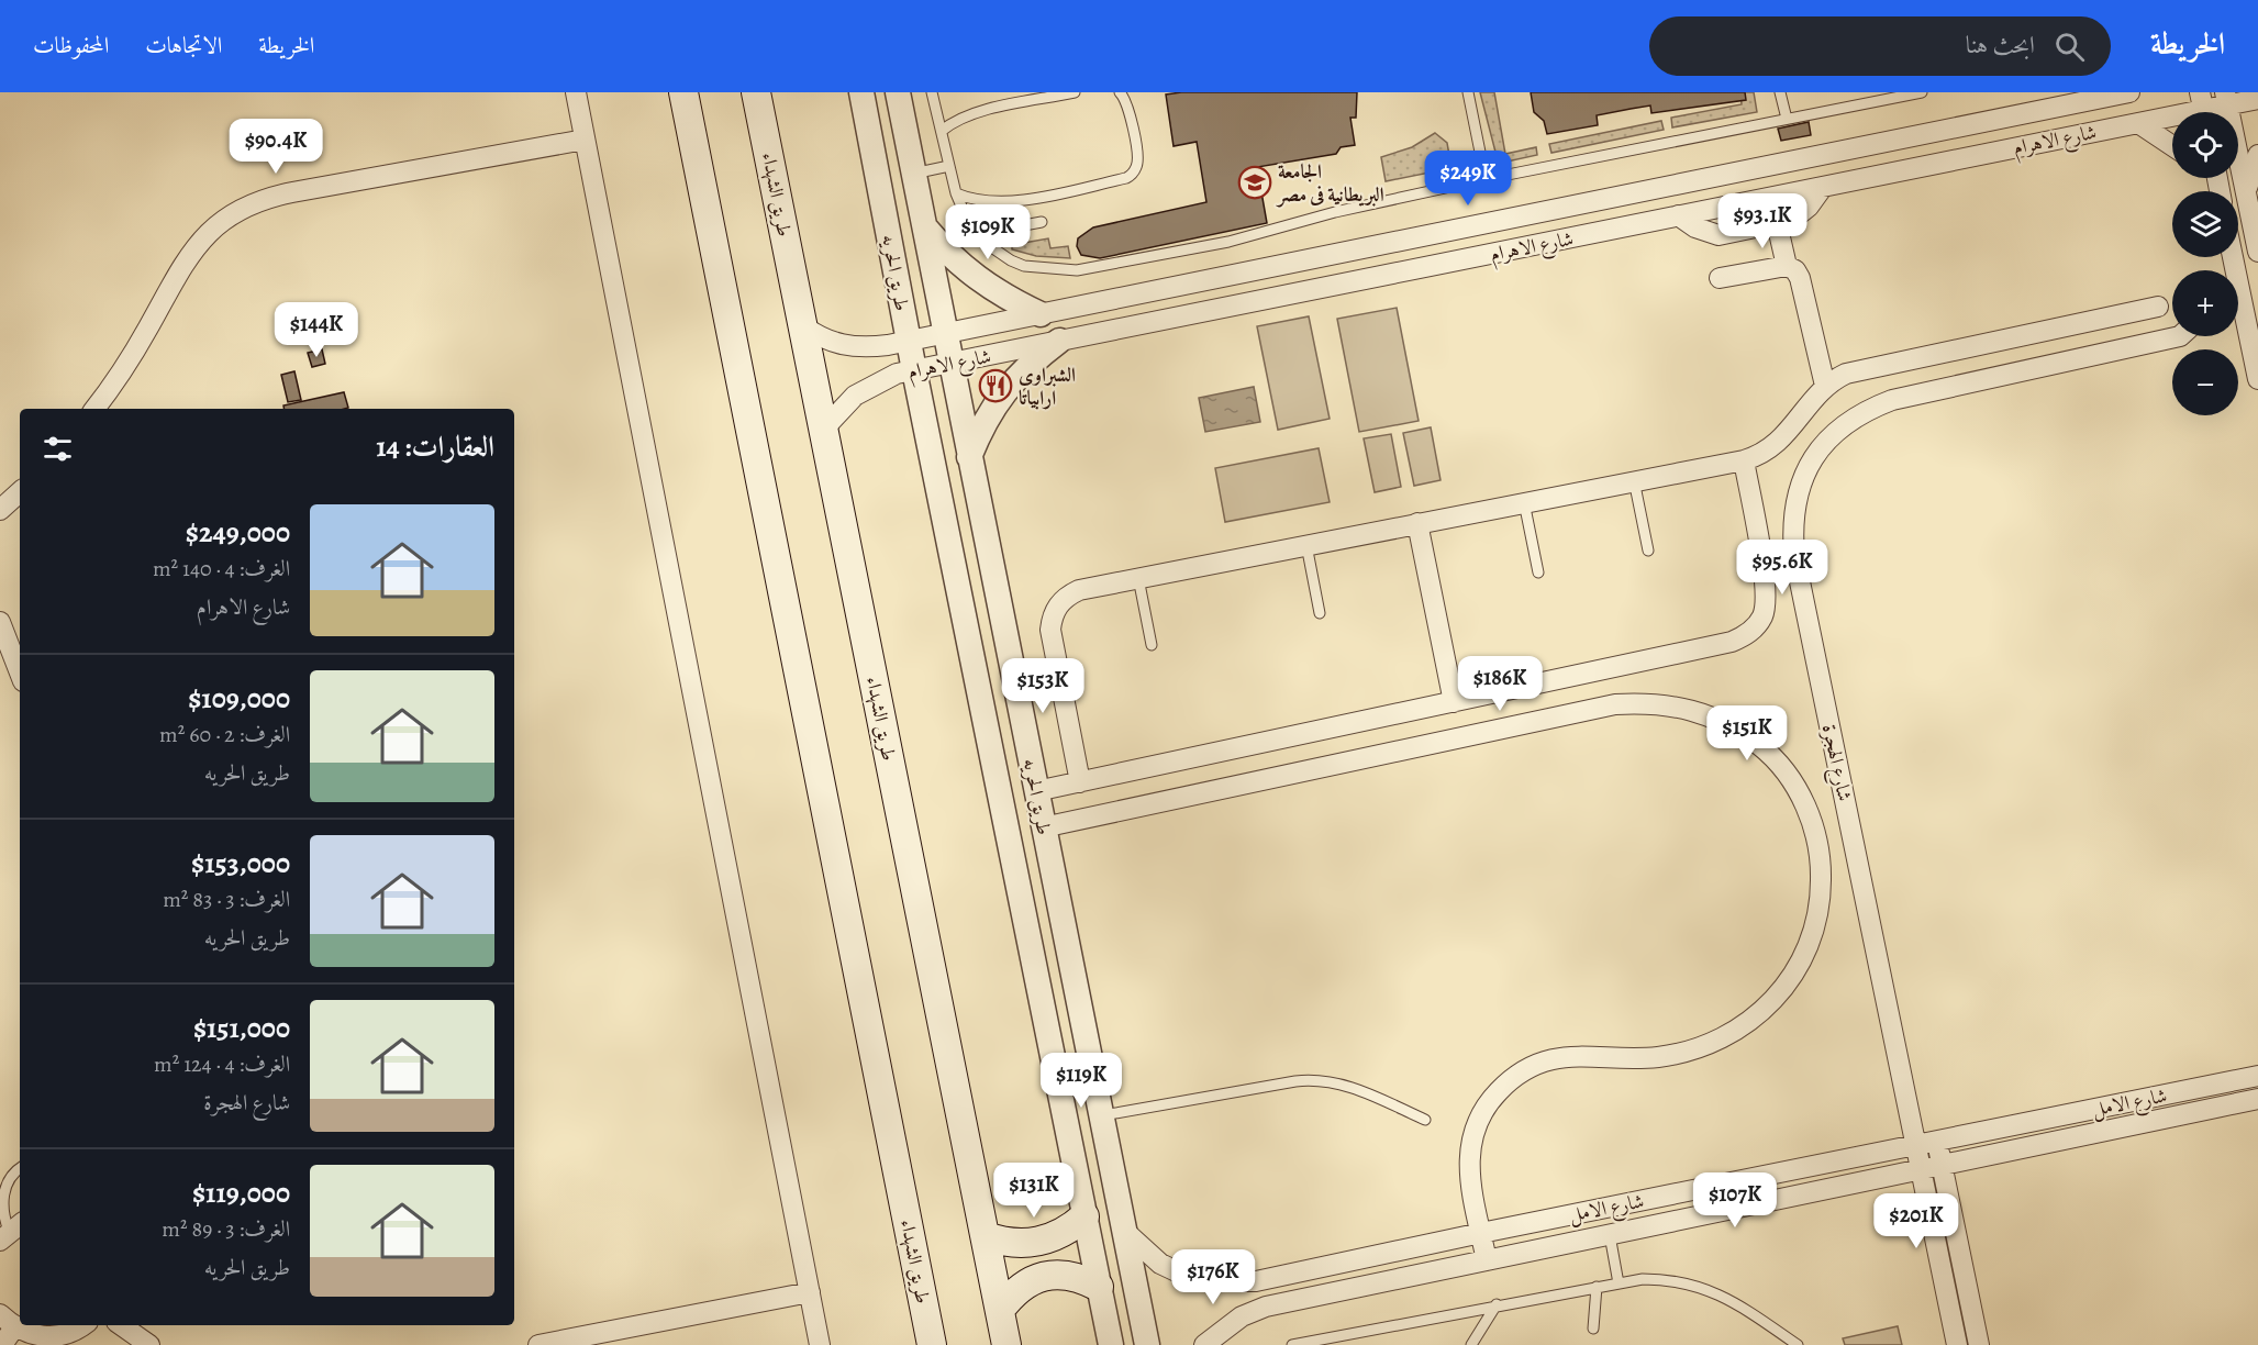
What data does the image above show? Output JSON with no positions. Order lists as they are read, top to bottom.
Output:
{
  "streets": {
    "main road": ["طريق الشهداء"],
    "street": [
      "شارع الاهرام",
      "طريق الحريه",
      "شارع الهجرة",
      "شارع الامل"
    ]
  },
  "crossings": [
    ["شارع الاهرام", "طريق الشهداء"],
    ["شارع الاهرام", "طريق الحريه"],
    ["طريق الحريه", "شارع الامل"],
    ["شارع الهجرة", "شارع الامل"]
  ],
  "places": {
    "school or university": ["الجامعة البريطانية فى مصر"],
    "restaurant": ["الشبراوى ارابياتا"]
  },
  "page": {
    "header": "الخريطة",
    "search": "ابحث هنا",
    "nav": ["الخريطة", "الاتجاهات", "المحفوظات"],
    "map_buttons": ["+", "−"],
    "price": [
      "$90.4K",
      "$249K",
      "$93.1K",
      "$109K",
      "$144K",
      "$95.6K",
      "$186K",
      "$153K",
      "$151K",
      "$119K",
      "$131K",
      "$107K",
      "$201K",
      "$176K"
    ],
    "heading": "العقارات: 14",
    "list": [
      {
        "name": "$249,000",
        "note": "الغرف: 4 · 140 m² · شارع الاهرام"
      },
      {
        "name": "$109,000",
        "note": "الغرف: 2 · 60 m² · طريق الحريه"
      },
      {
        "name": "$153,000",
        "note": "الغرف: 3 · 83 m² · طريق الحريه"
      },
      {
        "name": "$151,000",
        "note": "الغرف: 4 · 124 m² · شارع الهجرة"
      },
      {
        "name": "$119,000",
        "note": "الغرف: 3 · 89 m² · طريق الحريه"
      }
    ]
  }
}
